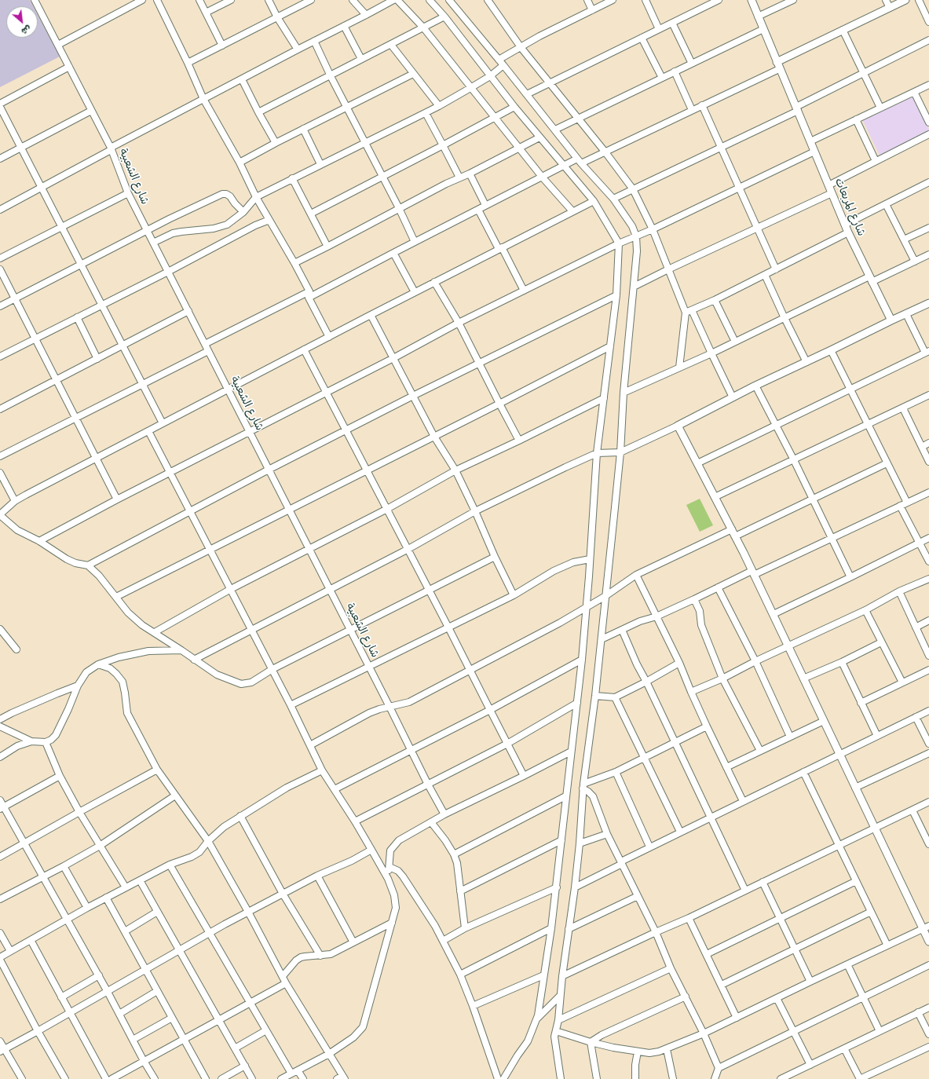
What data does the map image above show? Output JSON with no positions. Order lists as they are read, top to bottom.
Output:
{
  "streets": {
    "street": ["شارع الشعبية", "شارع المربعات"]
  },
  "north": "bottom right"
}
